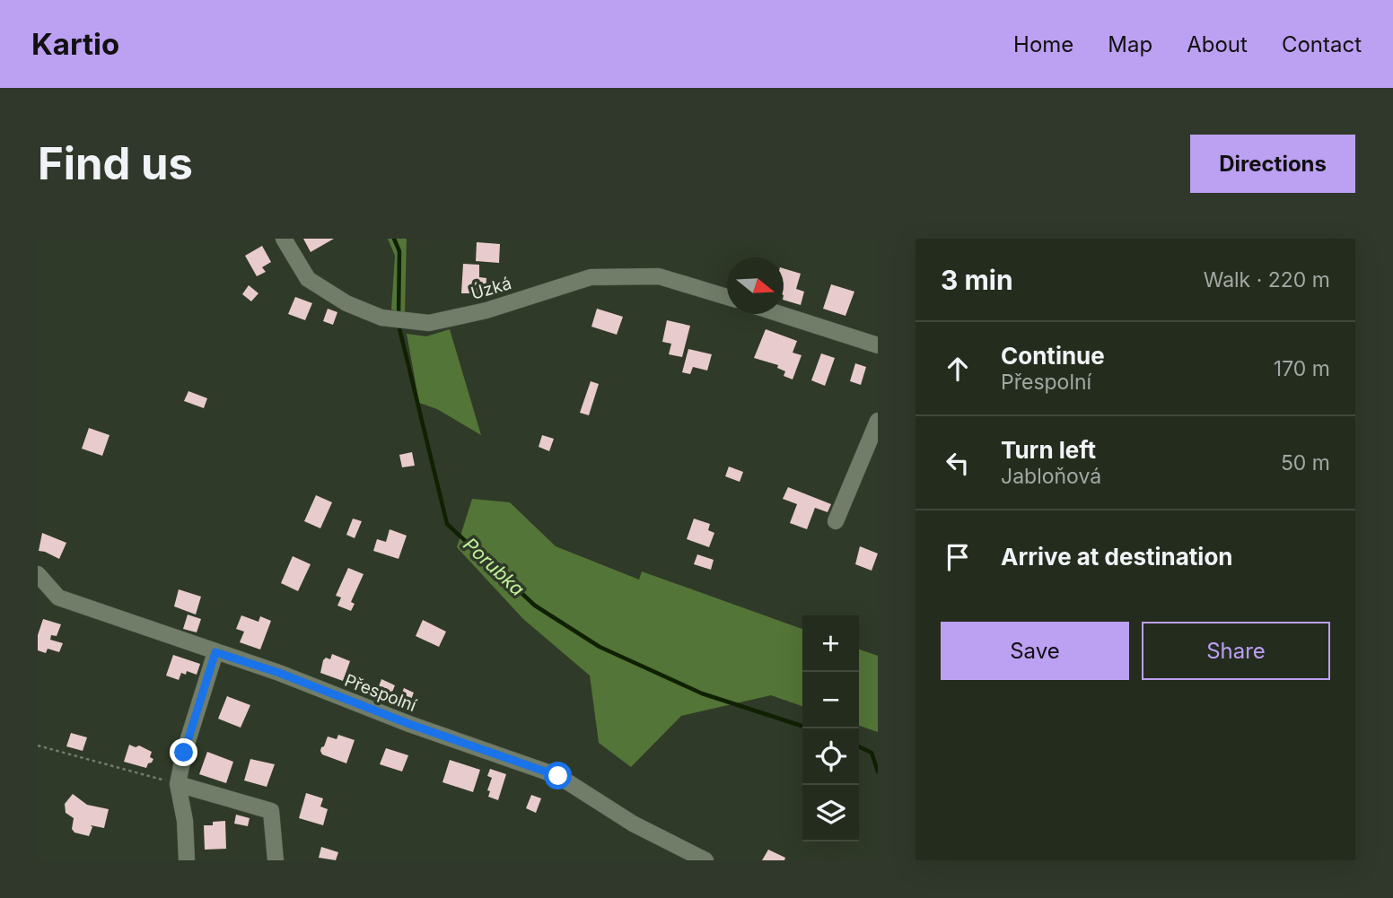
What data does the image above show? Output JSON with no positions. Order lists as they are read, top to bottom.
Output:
{
  "streets": {
    "street": ["Úzká", "Přespolní"]
  },
  "water": ["Porubka"],
  "north": "right",
  "page": {
    "header": "Kartio",
    "nav": [
      "Home",
      "Map",
      "About",
      "Contact"
    ],
    "buttons": [
      "Directions",
      ["Save", "Share"]
    ],
    "title": "Find us",
    "heading": ["3 min", "Walk · 220 m"],
    "list": [
      ["Continue", "Přespolní", "170 m"],
      ["Turn left", "Jabloňová", "50 m"],
      "Arrive at destination"
    ],
    "map_buttons": ["+", "−"]
  }
}
